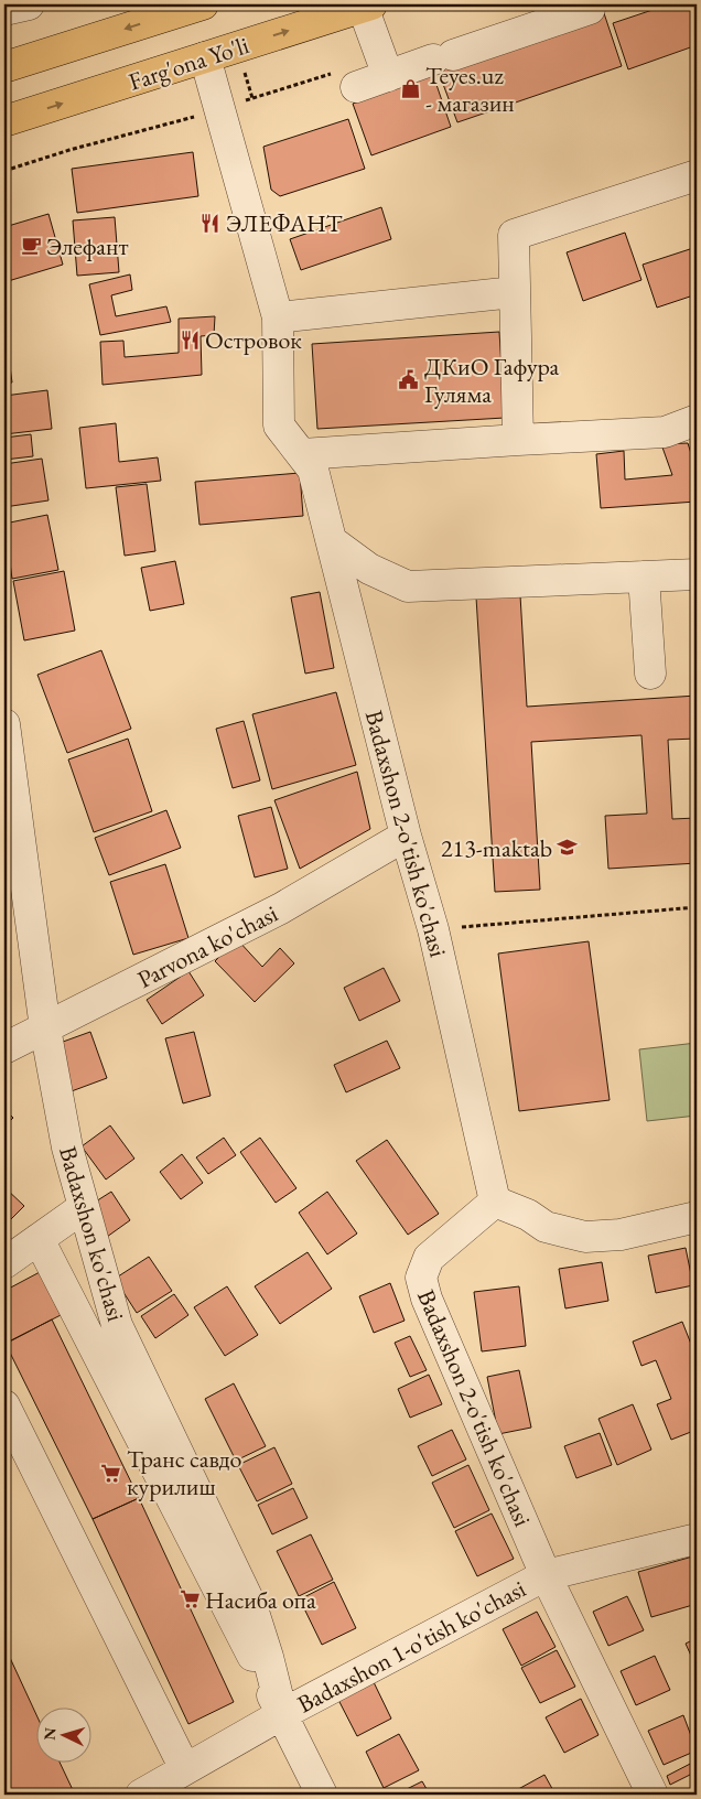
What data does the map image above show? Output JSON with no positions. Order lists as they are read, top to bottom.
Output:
{
  "streets": {
    "main road": ["Farg'ona Yo'li"],
    "street": [
      "Badaxshon 2-o'tish ko'chasi",
      "Parvona ko'chasi",
      "Badaxshon ko'chasi",
      "Badaxshon 1-o'tish ko'chasi"
    ]
  },
  "crossings": [
    ["Farg'ona Yo'li", "Badaxshon 2-o'tish ko'chasi"],
    ["Badaxshon 2-o'tish ko'chasi", "Parvona ko'chasi"],
    ["Badaxshon 2-o'tish ko'chasi", "Badaxshon 1-o'tish ko'chasi"],
    ["Parvona ko'chasi", "Badaxshon ko'chasi"],
    ["Badaxshon ko'chasi", "Badaxshon 1-o'tish ko'chasi"]
  ],
  "places": {
    "shop": ["Teyes.uz - магазин"],
    "restaurant": ["ЭЛЕФАНТ", "Островок"],
    "cafe": ["Элефант"],
    "public building": ["ДКиО Гафура Гуляма"],
    "school or university": ["213-maktab"],
    "supermarket": ["Транс савдо курилиш", "Насиба опа"]
  },
  "north": "left"
}
